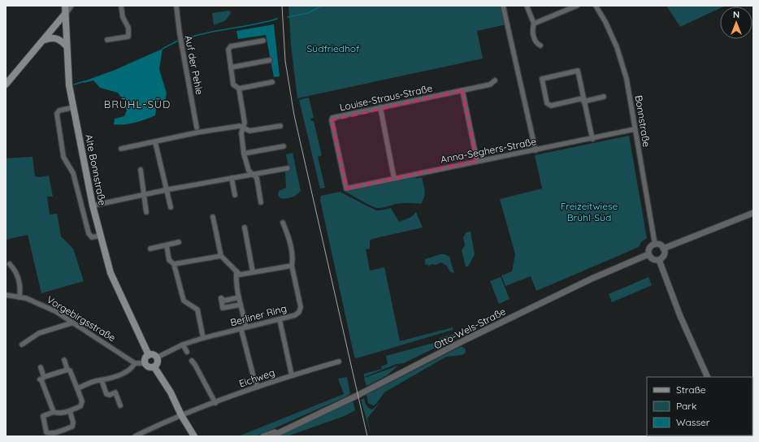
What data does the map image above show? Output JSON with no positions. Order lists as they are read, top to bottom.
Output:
{
  "streets": {
    "main road": ["Alte Bonnstraße"],
    "street": [
      "Auf der Pehle",
      "Louise-Straus-Straße",
      "Bonnstraße",
      "Anna-Seghers-Straße",
      "Berliner Ring",
      "Vorgebirgsstraße",
      "Otto-Wels-Straße",
      "Eichweg"
    ]
  },
  "crossings": [
    ["Louise-Straus-Straße", "Anna-Seghers-Straße"],
    ["Bonnstraße", "Anna-Seghers-Straße"],
    ["Bonnstraße", "Otto-Wels-Straße"],
    ["Alte Bonnstraße", "Berliner Ring"]
  ],
  "districts": ["BRÜHL-SÜD"],
  "parks": ["Südfriedhof", "Freizeitwiese Brühl-Süd"],
  "legend": ["Straße", "Park", "Wasser"],
  "north": "top"
}
